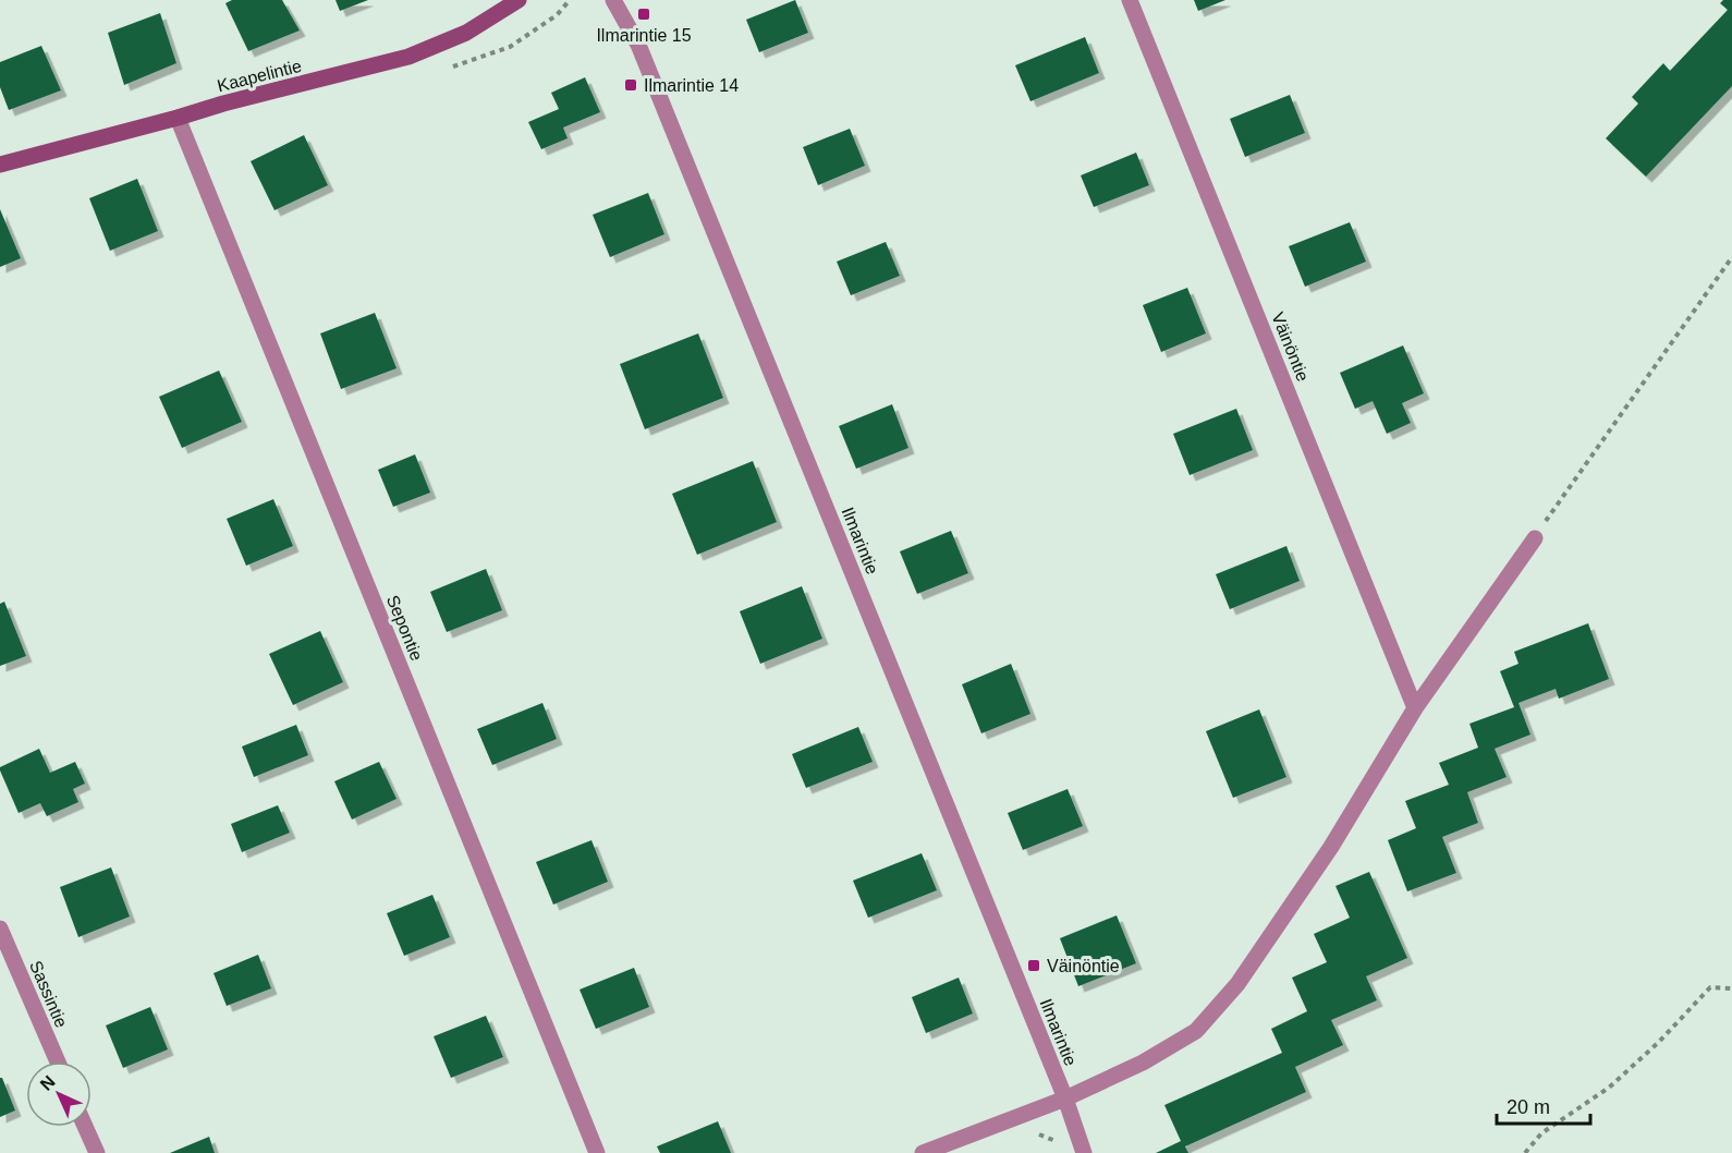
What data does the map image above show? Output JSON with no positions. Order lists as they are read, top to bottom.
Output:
{
  "streets": {
    "street": [
      "Kaapelintie",
      "Väinöntie",
      "Ilmarintie",
      "Sepontie",
      "Sassintie"
    ]
  },
  "crossings": [
    ["Kaapelintie", "Sepontie"]
  ],
  "places": {
    "transit": ["Ilmarintie 15", "Ilmarintie 14", "Väinöntie"]
  },
  "scale_bar": "20 m",
  "north": "top left"
}
